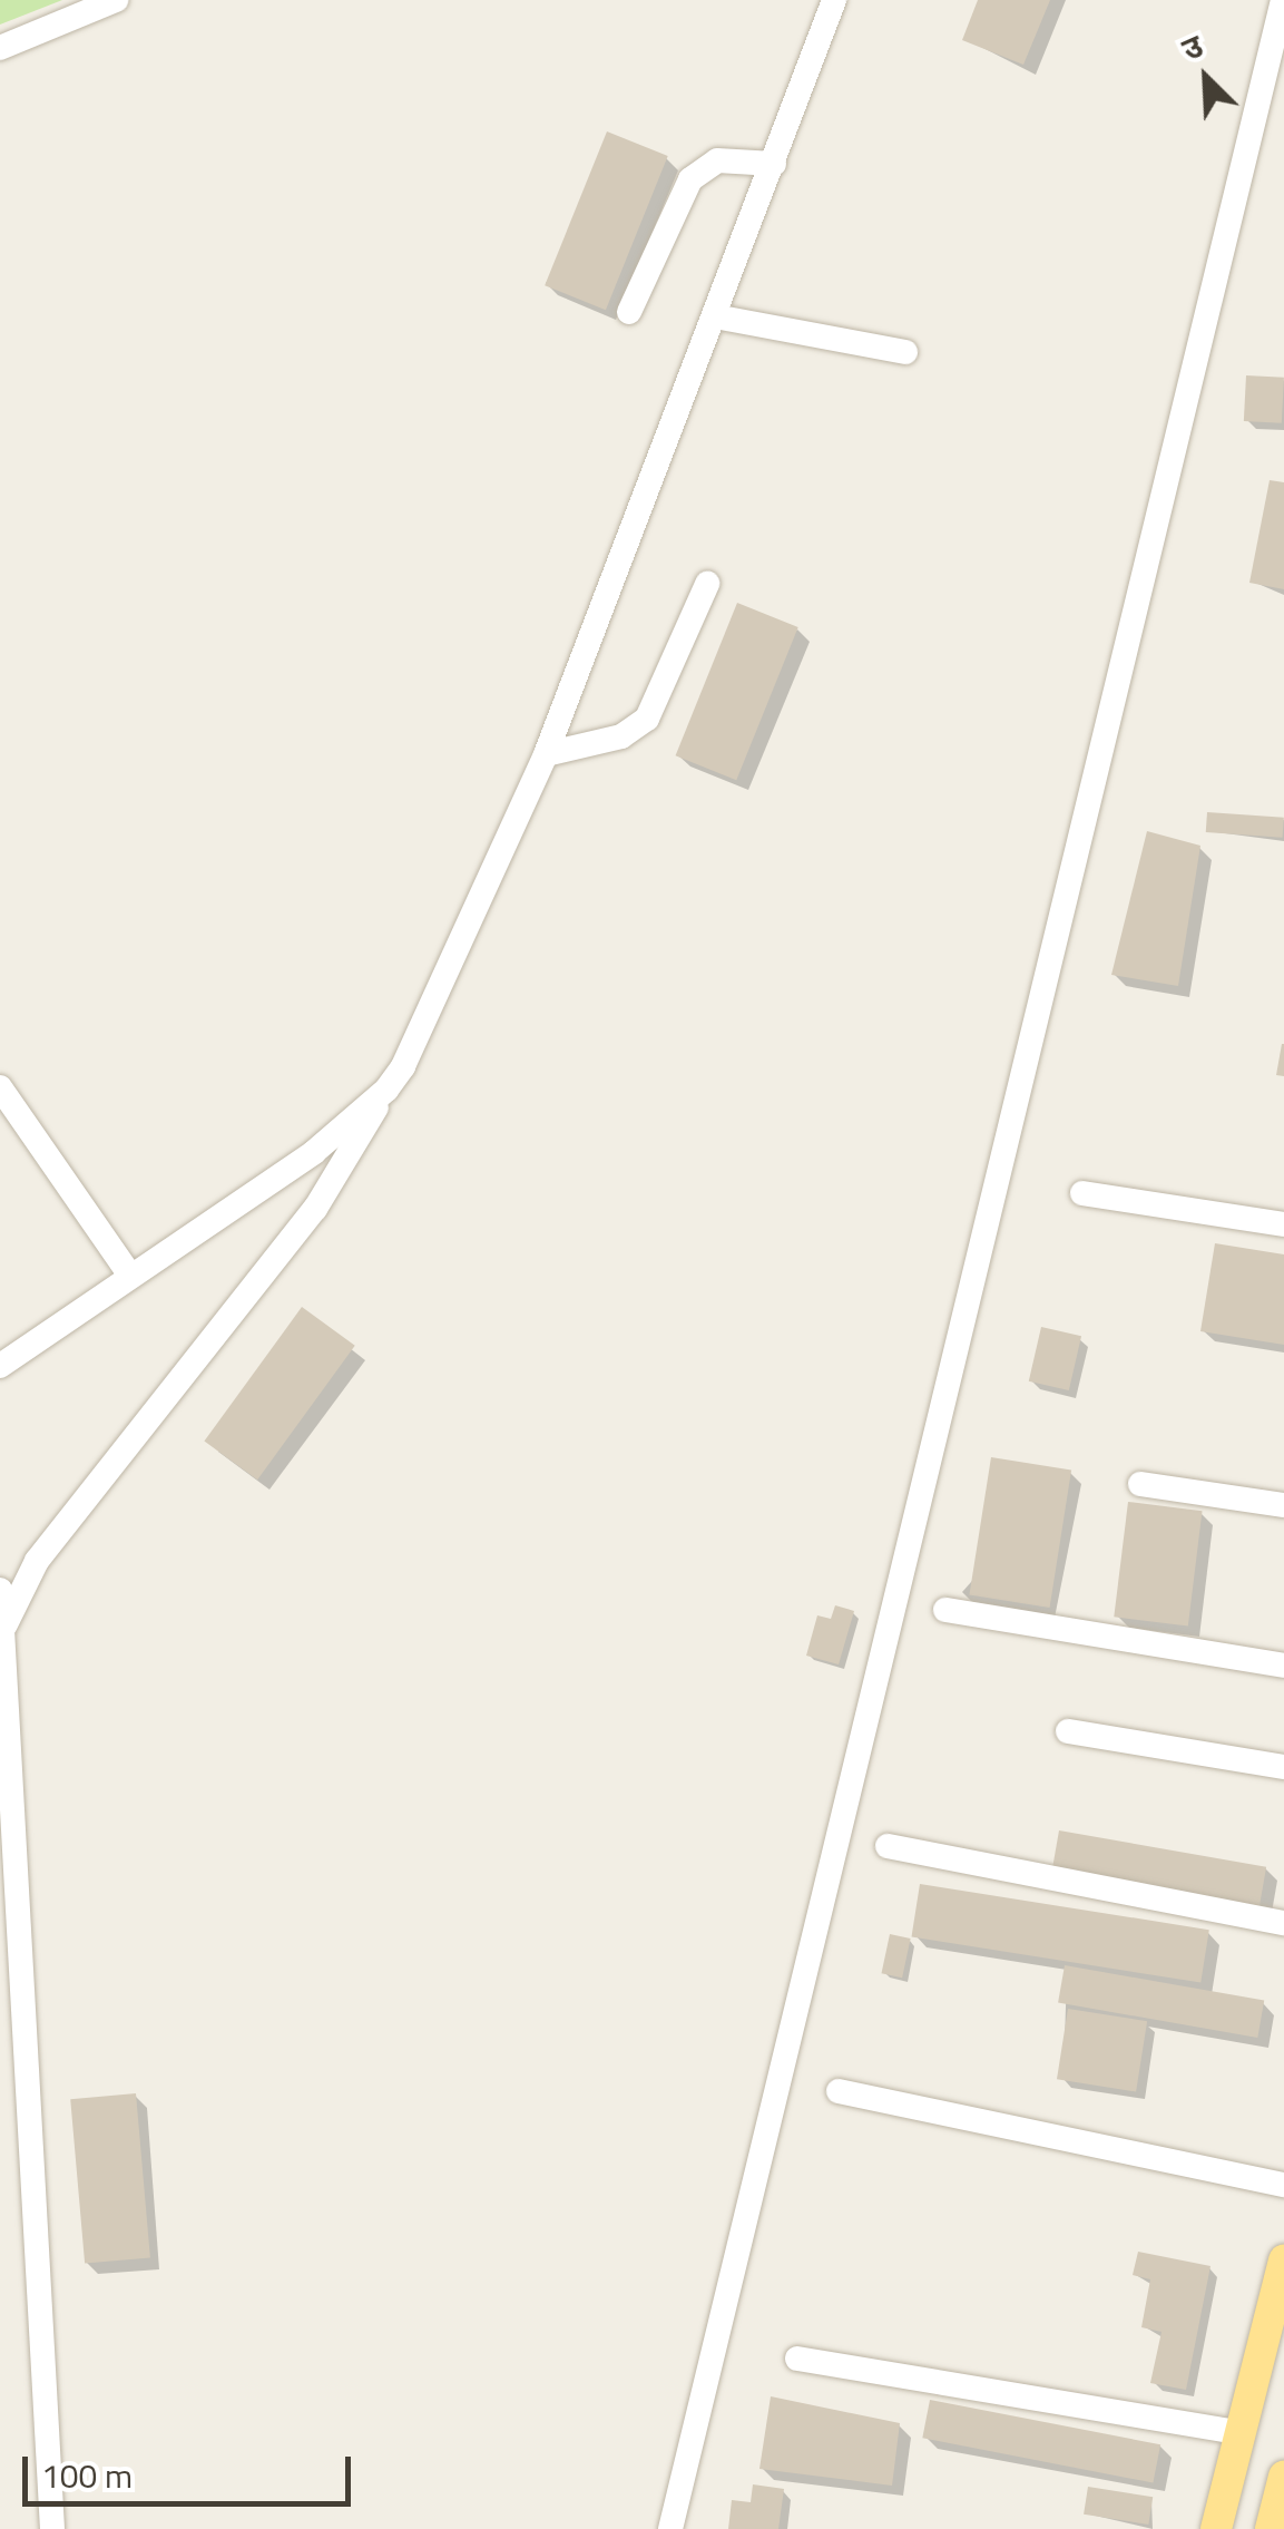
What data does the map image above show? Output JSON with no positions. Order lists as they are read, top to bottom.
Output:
{
  "scale_bar": "100 m",
  "north": "top left"
}
